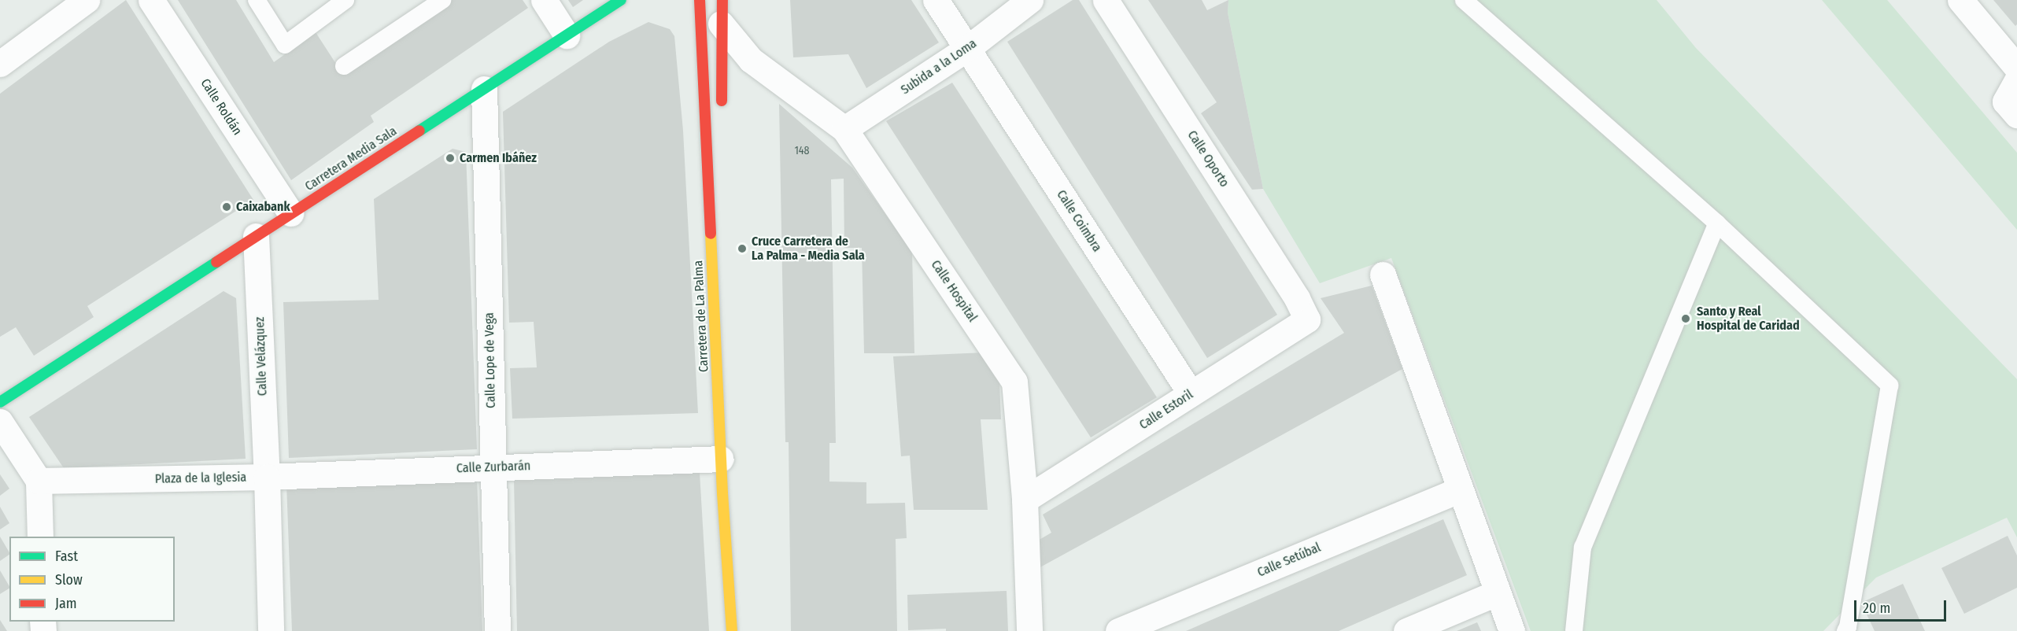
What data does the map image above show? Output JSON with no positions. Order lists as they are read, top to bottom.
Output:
{
  "streets": {
    "main road": ["Carretera Media Sala", "Carretera de La Palma"],
    "street": [
      "Subida a la Loma",
      "Calle Roldán",
      "Calle Oporto",
      "Calle Coimbra",
      "Calle Hospital",
      "Calle Velázquez",
      "Calle Lope de Vega",
      "Calle Estoril",
      "Calle Zurbarán",
      "Plaza de la Iglesia",
      "Calle Setúbal"
    ]
  },
  "crossings": [
    ["Subida a la Loma", "Calle Coimbra"],
    ["Subida a la Loma", "Calle Hospital"],
    ["Calle Roldán", "Carretera Media Sala"],
    ["Carretera Media Sala", "Calle Velázquez"],
    ["Carretera Media Sala", "Calle Lope de Vega"],
    ["Calle Oporto", "Calle Estoril"],
    ["Calle Coimbra", "Calle Estoril"],
    ["Calle Hospital", "Carretera de La Palma"],
    ["Calle Hospital", "Calle Estoril"],
    ["Carretera de La Palma", "Calle Zurbarán"],
    ["Calle Velázquez", "Calle Zurbarán"],
    ["Calle Velázquez", "Plaza de la Iglesia"],
    ["Calle Lope de Vega", "Calle Zurbarán"],
    ["Calle Zurbarán", "Plaza de la Iglesia"]
  ],
  "places": [
    "Carmen Ibáñez",
    "Caixabank",
    "Cruce Carretera de La Palma - Media Sala",
    "Santo y Real Hospital de Caridad"
  ],
  "house_numbers": ["148"],
  "legend": ["Fast", "Slow", "Jam"],
  "scale_bar": "20 m"
}
